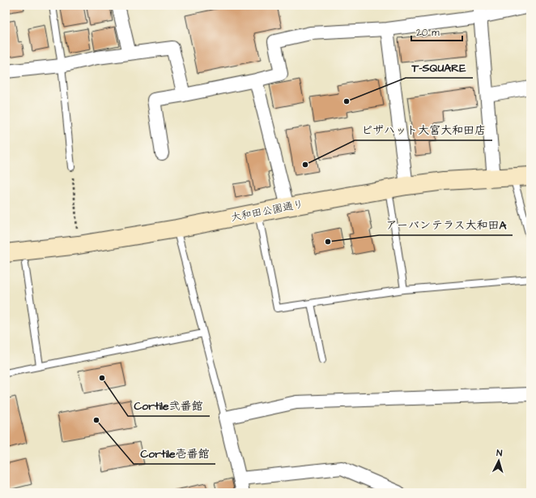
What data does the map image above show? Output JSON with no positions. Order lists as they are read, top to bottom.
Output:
{
  "streets": {
    "street": ["大和田公園通り"]
  },
  "places": [
    "T-SQUARE",
    "ピザハット大宮大和田店",
    "アーバンテラス大和田A",
    "Cortile弐番館",
    "Cortile壱番館"
  ],
  "scale_bar": "20 m",
  "north": "top"
}
